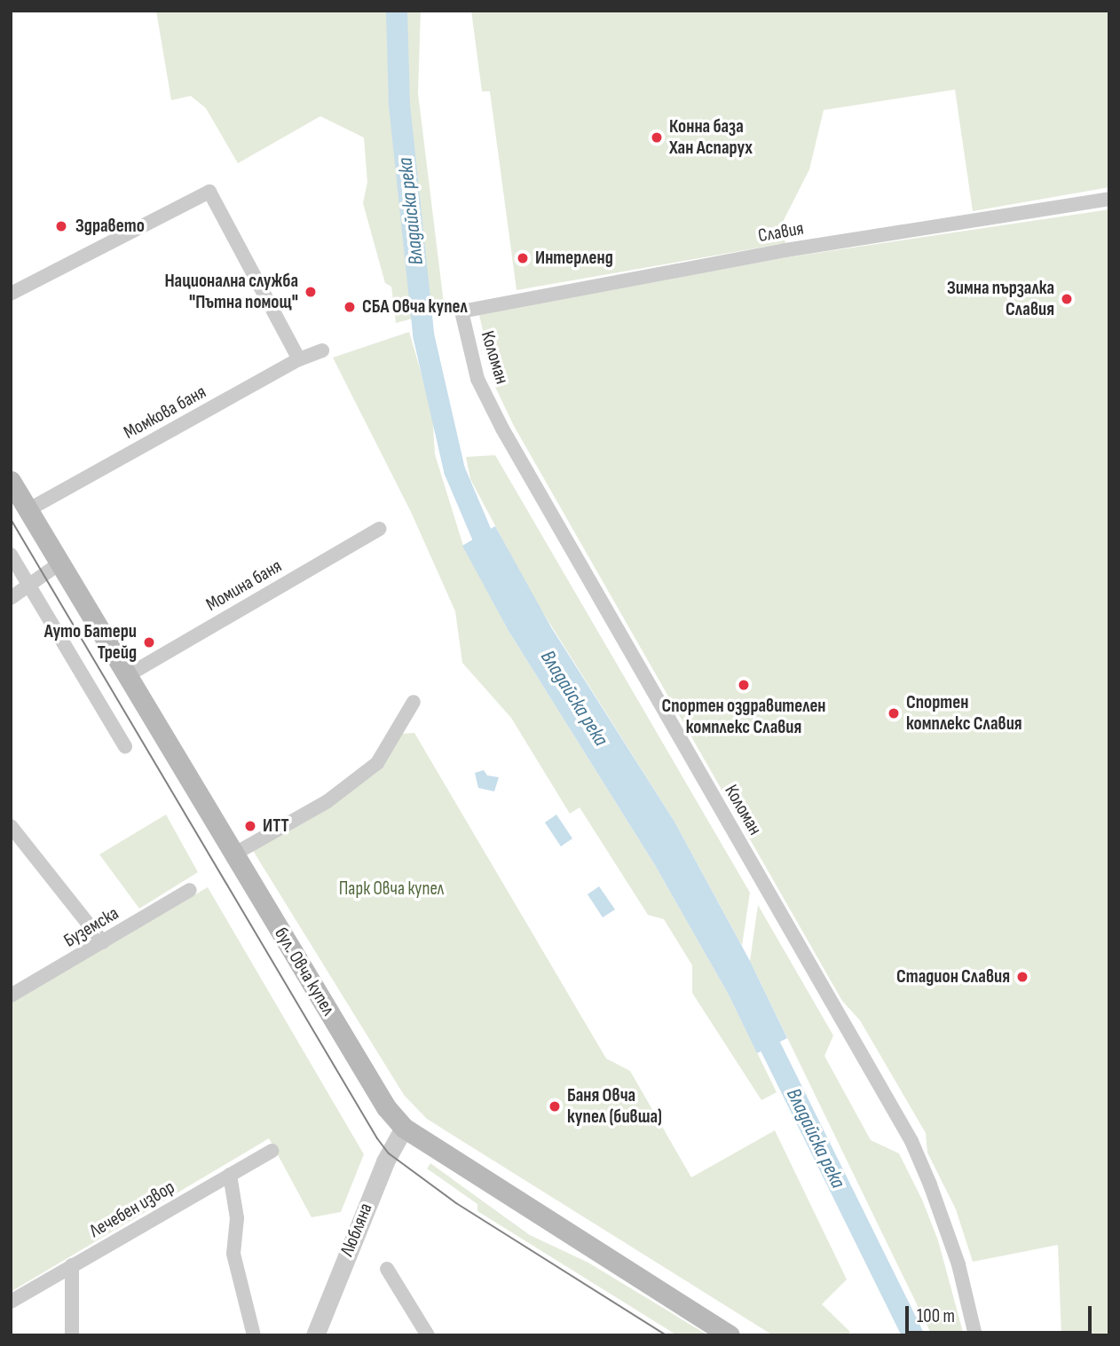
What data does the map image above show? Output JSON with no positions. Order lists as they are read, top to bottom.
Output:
{
  "streets": {
    "main road": ["бул. Овча купел"],
    "street": [
      "Славия",
      "Коломан",
      "Момкова баня",
      "Момина баня",
      "Буземска",
      "Лечебен извор",
      "Любляна"
    ]
  },
  "crossings": [
    ["Славия", "Коломан"],
    ["Момкова баня", "бул. Овча купел"],
    ["Момина баня", "бул. Овча купел"],
    ["бул. Овча купел", "Любляна"]
  ],
  "water": ["Владайска река"],
  "parks": ["Парк Овча купел"],
  "places": [
    "Конна база Хан Аспарух",
    "Здравето",
    "Интерленд",
    "Национална служба \"Пътна помощ\"",
    "Зимна пързалка Славия",
    "СБА Овча купел",
    "Ауто Батери Трейд",
    "Спортен оздравителен комплекс Славия",
    "Спортен комплекс Славия",
    "ИТТ",
    "Стадион Славия",
    "Баня Овча купел (бивша)"
  ],
  "scale_bar": "100 m"
}
